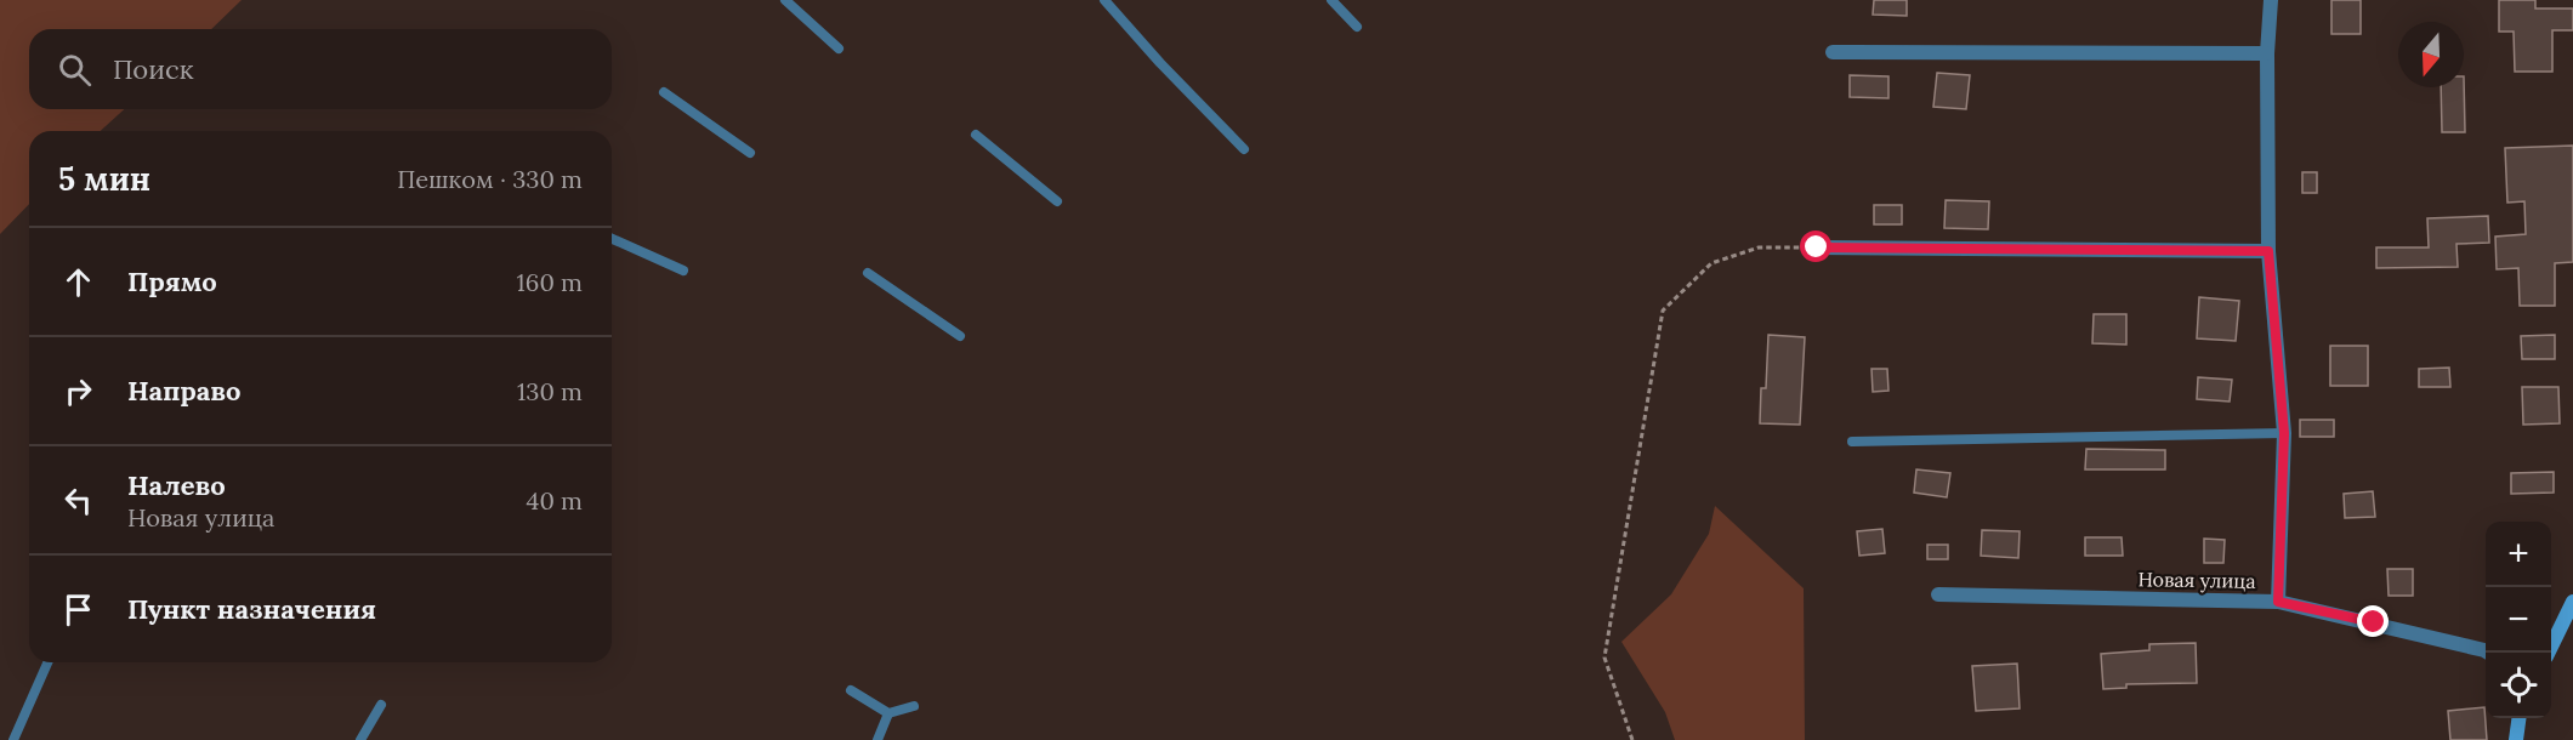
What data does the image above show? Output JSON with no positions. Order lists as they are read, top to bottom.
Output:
{
  "streets": {
    "street": ["Новая улица"]
  },
  "north": "bottom",
  "page": {
    "search": "Поиск",
    "heading": ["5 мин", "Пешком · 330 m"],
    "list": [
      ["Прямо", "160 m"],
      ["Направо", "130 m"],
      ["Налево", "Новая улица", "40 m"],
      "Пункт назначения"
    ],
    "map_buttons": ["+", "−"]
  }
}
